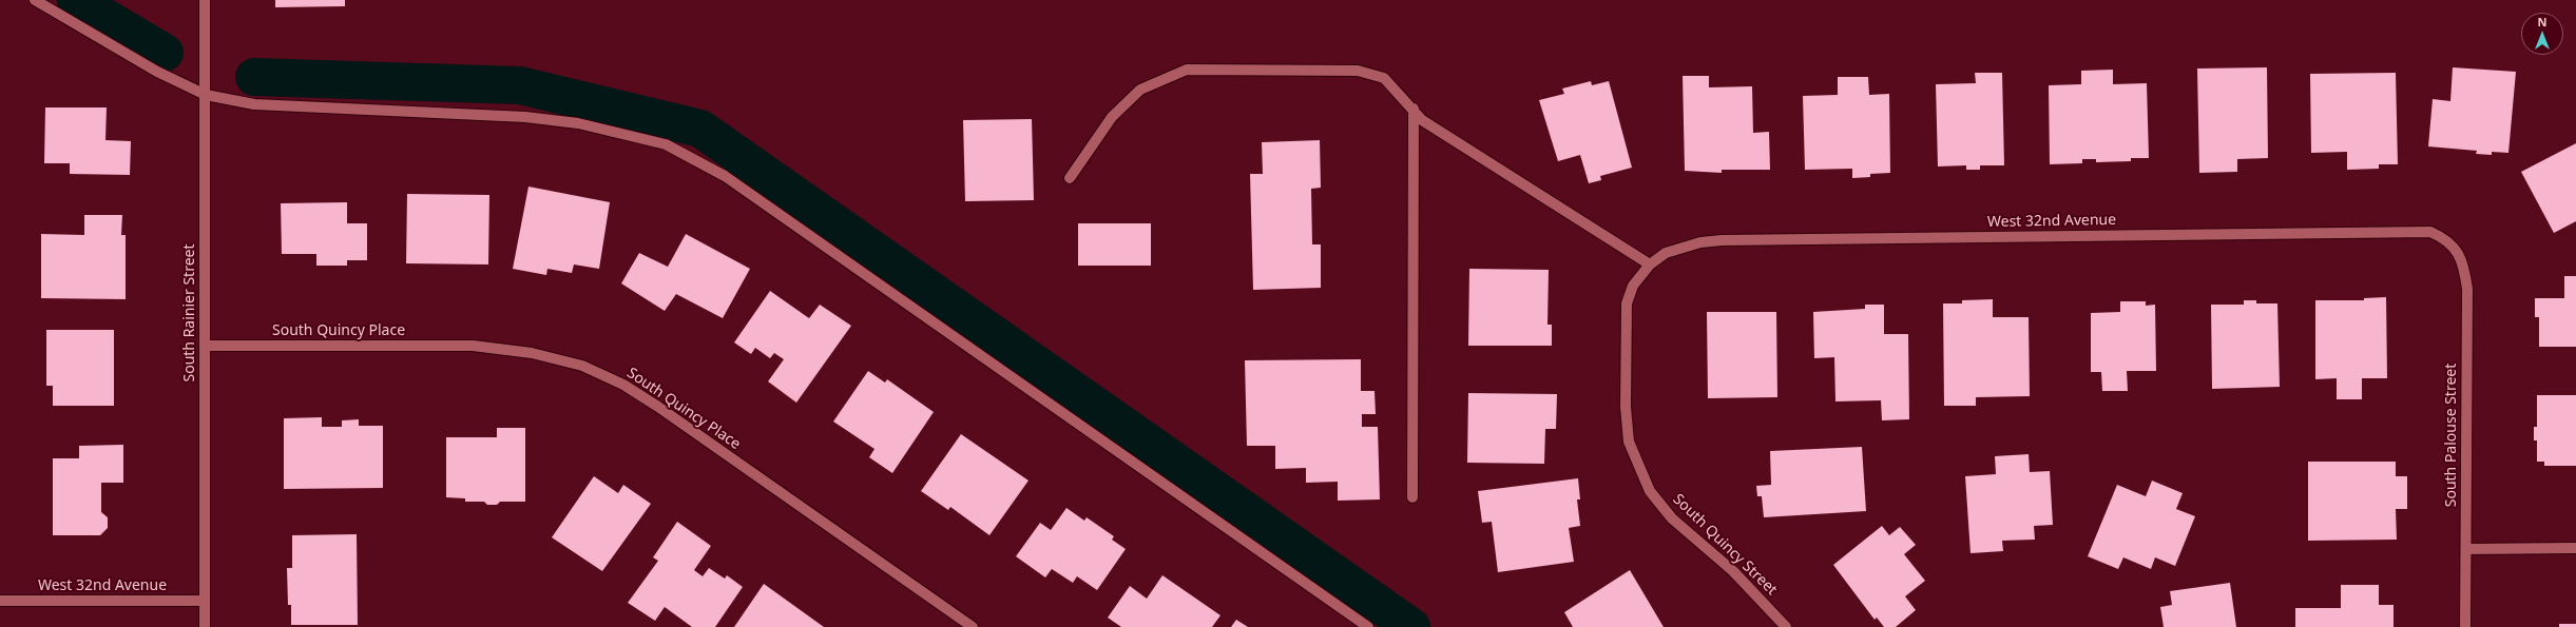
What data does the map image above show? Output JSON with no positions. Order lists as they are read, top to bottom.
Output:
{
  "streets": {
    "street": [
      "West 32nd Avenue",
      "South Rainier Street",
      "South Quincy Place",
      "South Palouse Street",
      "South Quincy Street"
    ]
  },
  "crossings": [
    ["West 32nd Avenue", "South Rainier Street"],
    ["West 32nd Avenue", "South Palouse Street"],
    ["West 32nd Avenue", "South Quincy Street"],
    ["South Rainier Street", "South Quincy Place"]
  ],
  "north": "top"
}
